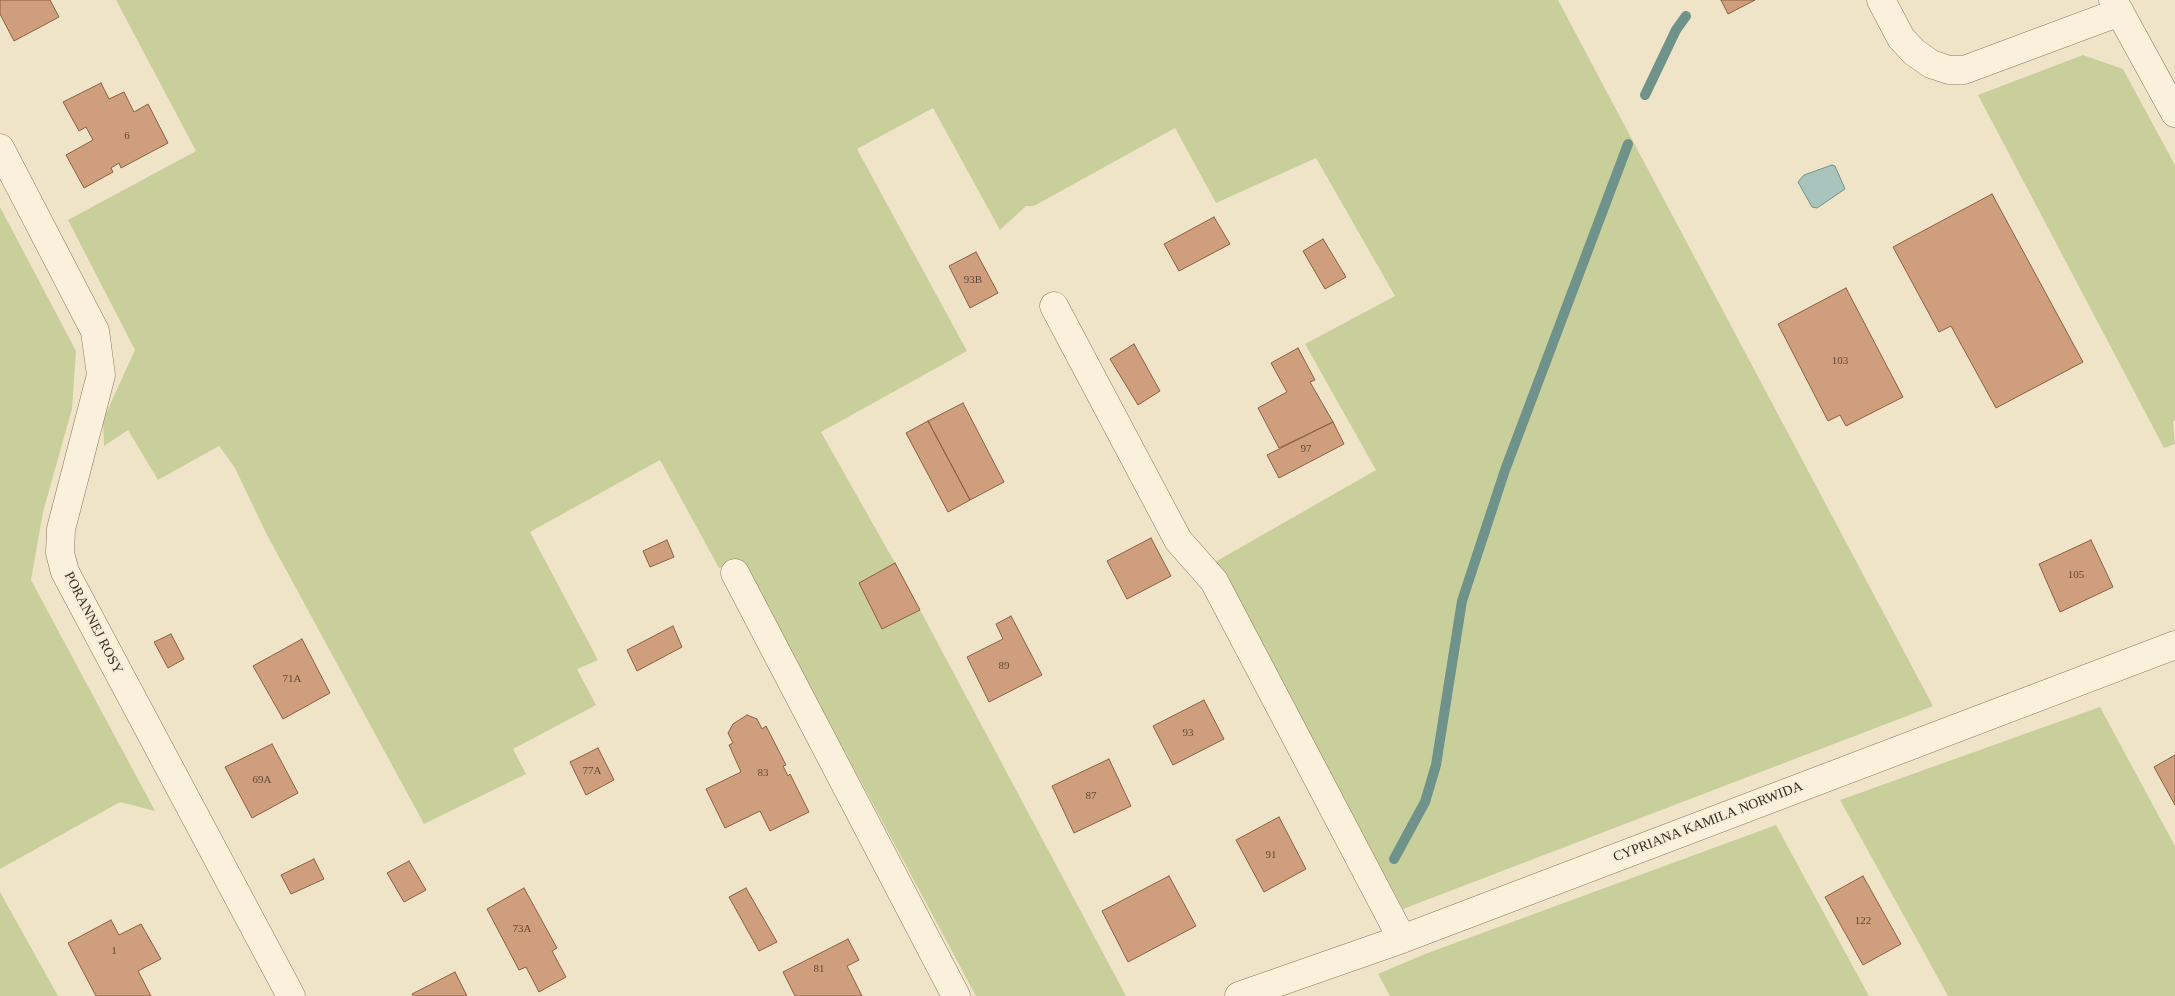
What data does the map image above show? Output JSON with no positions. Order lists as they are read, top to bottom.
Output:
{
  "streets": {
    "street": ["PORANNEJ ROSY", "CYPRIANA KAMILA NORWIDA"]
  },
  "house_numbers": [
    "6",
    "93B",
    "103",
    "97",
    "105",
    "89",
    "71A",
    "93",
    "77A",
    "83",
    "69A",
    "87",
    "91",
    "122",
    "73A",
    "1",
    "81"
  ]
}
